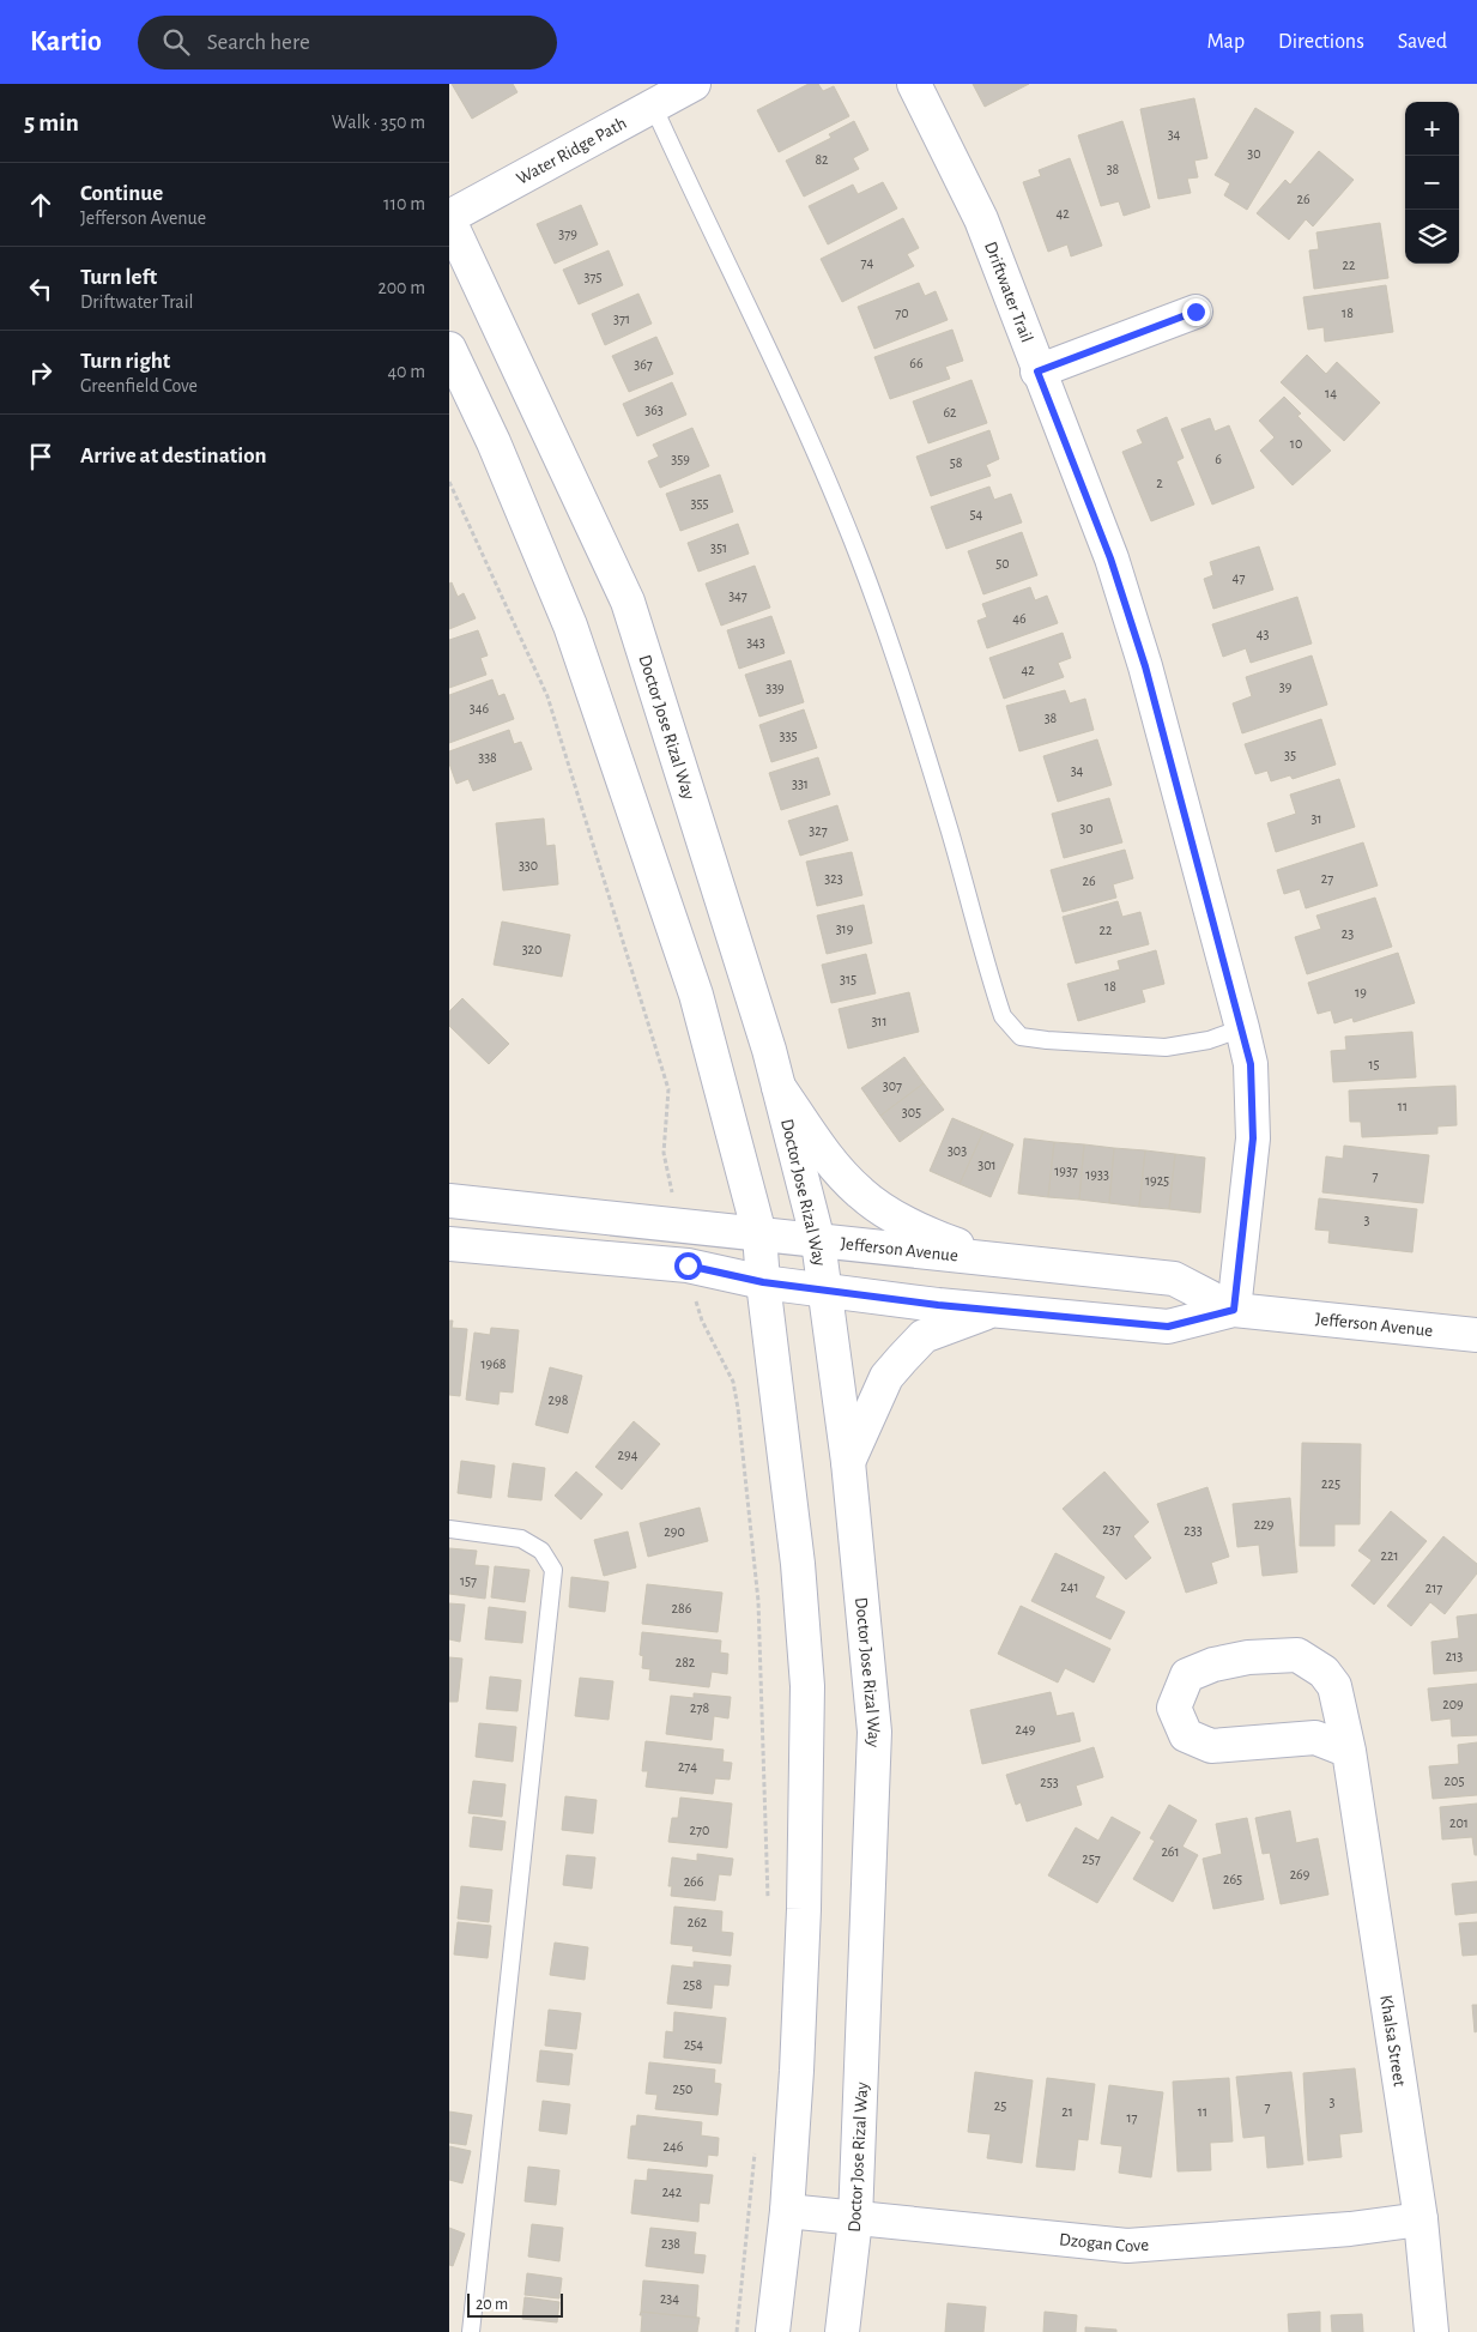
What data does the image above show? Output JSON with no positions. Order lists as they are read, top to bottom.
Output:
{
  "streets": {
    "street": [
      "Water Ridge Path",
      "Driftwater Trail",
      "Doctor Jose Rizal Way",
      "Jefferson Avenue",
      "Khalsa Street",
      "Dzogan Cove"
    ]
  },
  "crossings": [
    ["Water Ridge Path", "Doctor Jose Rizal Way"],
    ["Driftwater Trail", "Jefferson Avenue"],
    ["Doctor Jose Rizal Way", "Jefferson Avenue"],
    ["Doctor Jose Rizal Way", "Dzogan Cove"],
    ["Khalsa Street", "Dzogan Cove"]
  ],
  "house_numbers": [
    "34",
    "30",
    "82",
    "38",
    "26",
    "42",
    "379",
    "74",
    "22",
    "375",
    "70",
    "18",
    "371",
    "66",
    "367",
    "14",
    "363",
    "62",
    "10",
    "359",
    "6",
    "58",
    "2",
    "355",
    "54",
    "351",
    "50",
    "47",
    "347",
    "46",
    "43",
    "343",
    "42",
    "39",
    "339",
    "346",
    "38",
    "335",
    "35",
    "338",
    "34",
    "331",
    "31",
    "30",
    "327",
    "330",
    "323",
    "27",
    "26",
    "319",
    "22",
    "23",
    "320",
    "315",
    "18",
    "19",
    "311",
    "15",
    "307",
    "11",
    "305",
    "303",
    "301",
    "1937",
    "1933",
    "7",
    "1925",
    "3",
    "1968",
    "298",
    "294",
    "225",
    "229",
    "237",
    "233",
    "290",
    "221",
    "157",
    "241",
    "217",
    "286",
    "213",
    "282",
    "209",
    "278",
    "249",
    "274",
    "205",
    "253",
    "201",
    "270",
    "261",
    "257",
    "269",
    "265",
    "266",
    "262",
    "258",
    "254",
    "250",
    "3",
    "25",
    "7",
    "21",
    "11",
    "17",
    "246",
    "242",
    "238",
    "234"
  ],
  "scale_bar": "20 m",
  "page": {
    "header": "Kartio",
    "search": "Search here",
    "nav": ["Map", "Directions", "Saved"],
    "heading": ["5 min", "Walk · 350 m"],
    "map_buttons": ["+", "−"],
    "list": [
      ["Continue", "Jefferson Avenue", "110 m"],
      ["Turn left", "Driftwater Trail", "200 m"],
      ["Turn right", "Greenfield Cove", "40 m"],
      "Arrive at destination"
    ],
    "scale": "20 m"
  }
}
